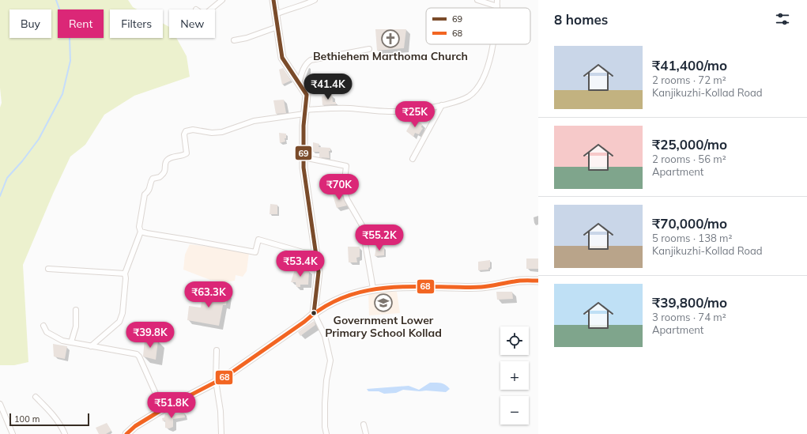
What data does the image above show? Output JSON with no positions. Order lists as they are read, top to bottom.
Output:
{
  "places": {
    "church": ["Bethiehem Marthoma Church"],
    "school or university": ["Government Lower Primary School Kollad"]
  },
  "lines": ["transit line 69", "transit line 68"],
  "legend": ["69", "68"],
  "scale_bar": "100 m",
  "page": {
    "heading": "8 homes",
    "chip": [
      "Buy",
      "Rent",
      "Filters",
      "New"
    ],
    "list": [
      {
        "name": "₹41,400/mo",
        "note": "2 rooms · 72 m² · Kanjikuzhi-Kollad Road"
      },
      {
        "name": "₹25,000/mo",
        "note": "2 rooms · 56 m² · Apartment"
      },
      {
        "name": "₹70,000/mo",
        "note": "5 rooms · 138 m² · Kanjikuzhi-Kollad Road"
      },
      {
        "name": "₹39,800/mo",
        "note": "3 rooms · 74 m² · Apartment"
      }
    ],
    "price": [
      "₹41.4K",
      "₹25K",
      "₹70K",
      "₹55.2K",
      "₹53.4K",
      "₹63.3K",
      "₹39.8K",
      "₹51.8K"
    ],
    "map_buttons": ["+", "−"],
    "scale": "100 m"
  }
}
